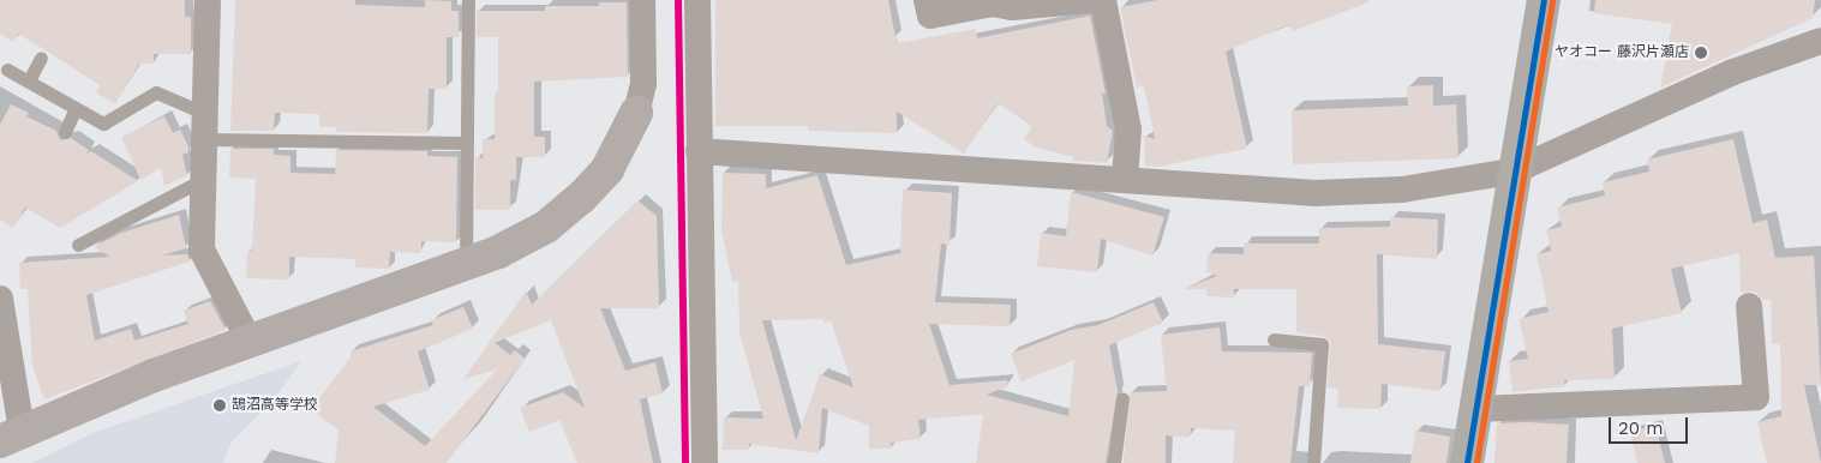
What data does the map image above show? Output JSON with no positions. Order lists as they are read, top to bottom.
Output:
{
  "places": ["ヤオコー 藤沢片瀬店", "鵠沼高等学校"],
  "scale_bar": "20 m"
}
